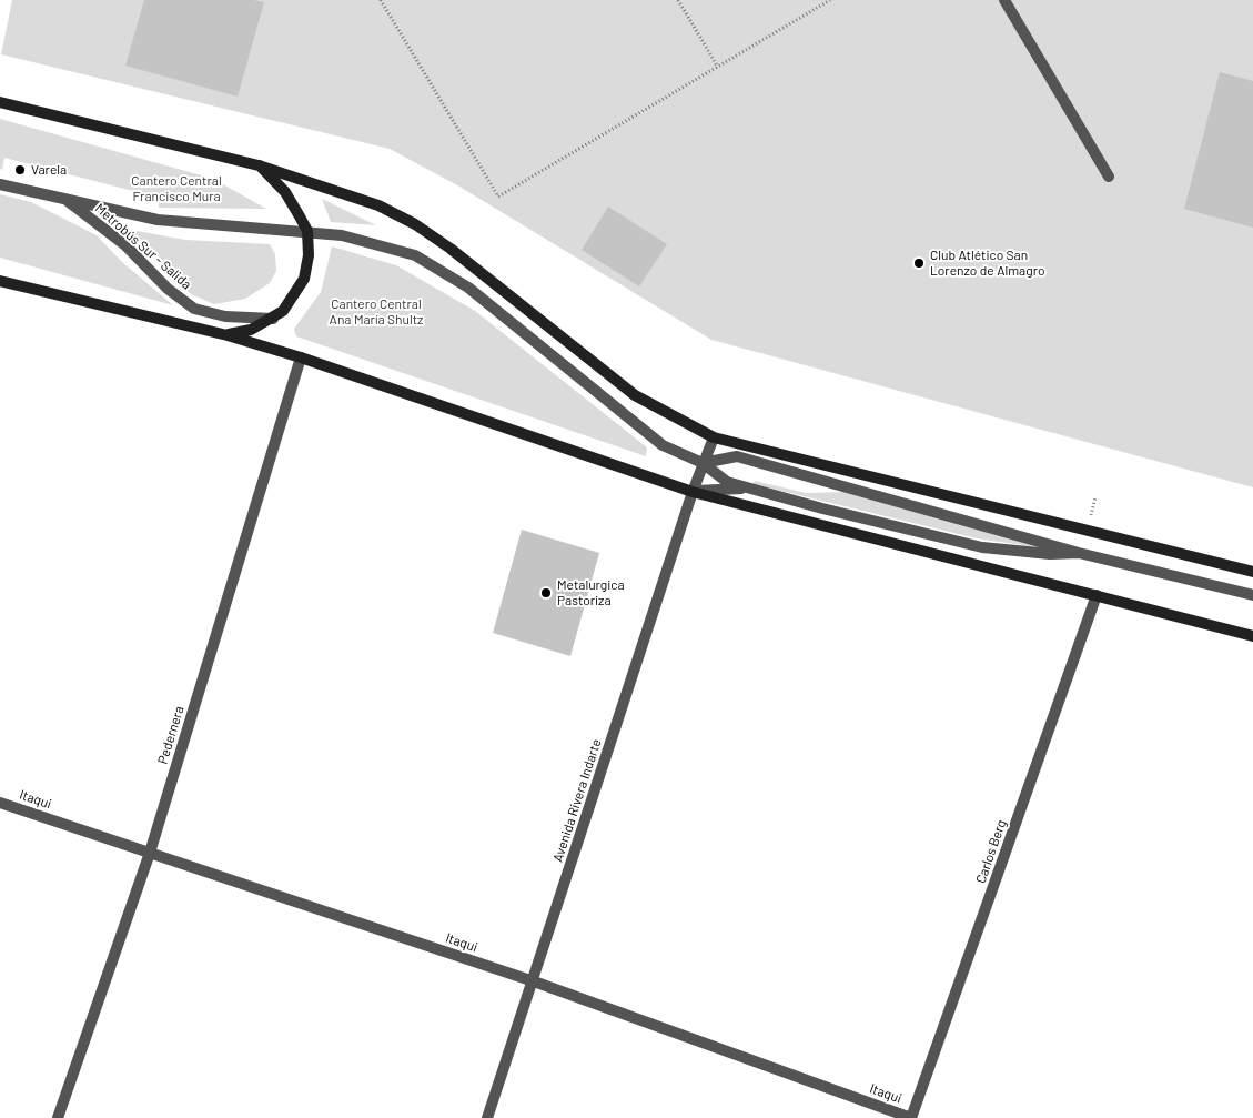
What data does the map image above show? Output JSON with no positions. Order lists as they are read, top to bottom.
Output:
{
  "streets": {
    "street": [
      "Metrobús Sur - Salida",
      "Pedernera",
      "Itaqui",
      "Avenida Rivera Indarte",
      "Carlos Berg"
    ]
  },
  "crossings": [
    ["Pedernera", "Itaqui"],
    ["Itaqui", "Avenida Rivera Indarte"],
    ["Itaqui", "Carlos Berg"]
  ],
  "parks": ["Cantero Central Francisco Mura", "Cantero Central Ana María Shultz"],
  "places": ["Varela", "Club Atlético San Lorenzo de Almagro", "Metalurgica Pastoriza"]
}
